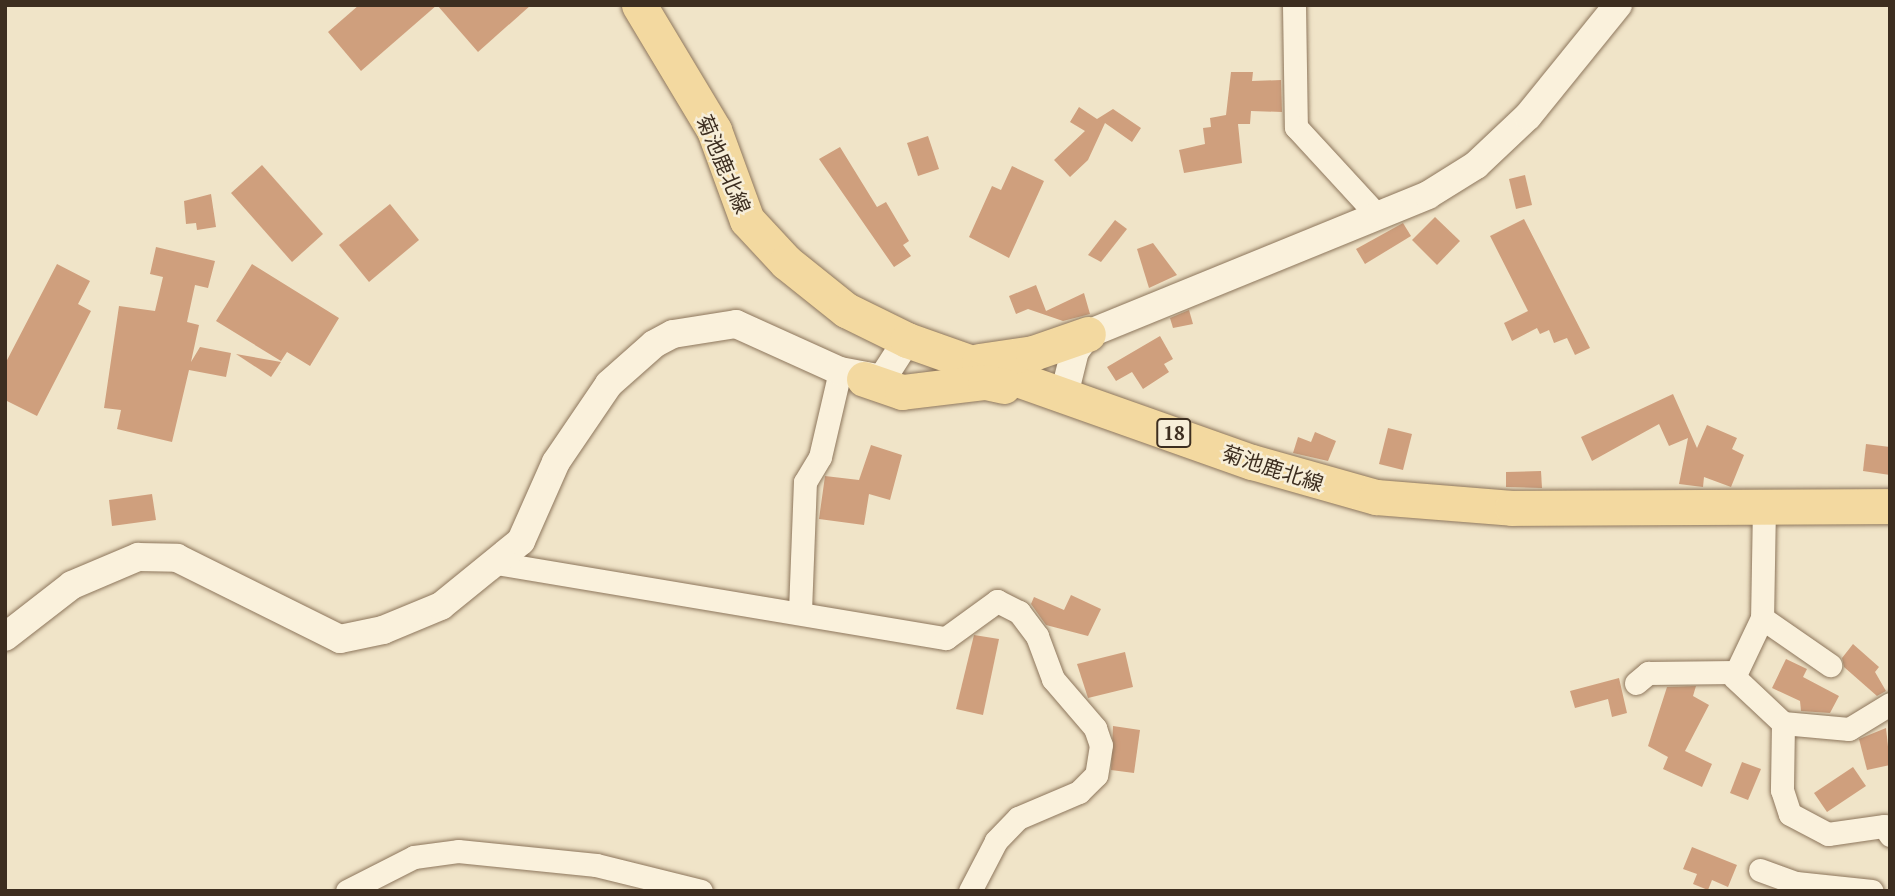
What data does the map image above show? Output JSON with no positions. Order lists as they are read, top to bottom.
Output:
{
  "streets": {
    "main road": ["菊池鹿北線", "18"]
  }
}
